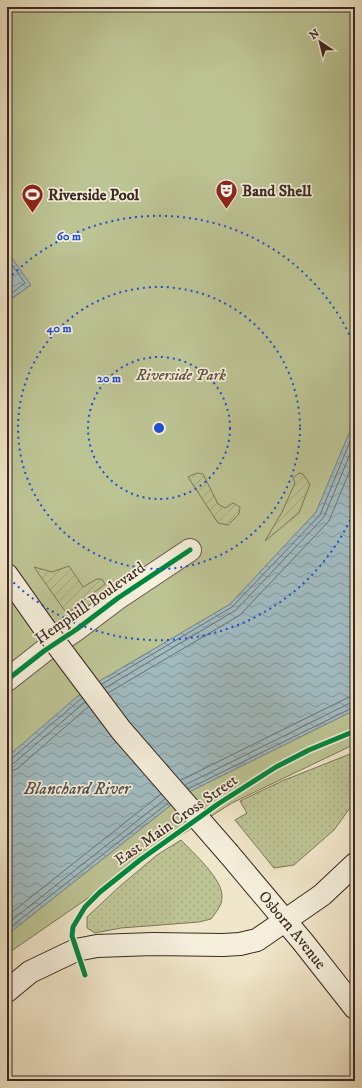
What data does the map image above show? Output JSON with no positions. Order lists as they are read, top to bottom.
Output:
{
  "streets": {
    "main road": ["Hemphill Boulevard", "Osborn Avenue"],
    "cycle path": ["East Main Cross Street"]
  },
  "water": ["Blanchard River"],
  "parks": ["Riverside Park"],
  "places": {
    "theatre": ["Band Shell"],
    "sports": ["Riverside Pool"]
  },
  "north": "top left",
  "rings": ["60 m", "40 m", "20 m"]
}
